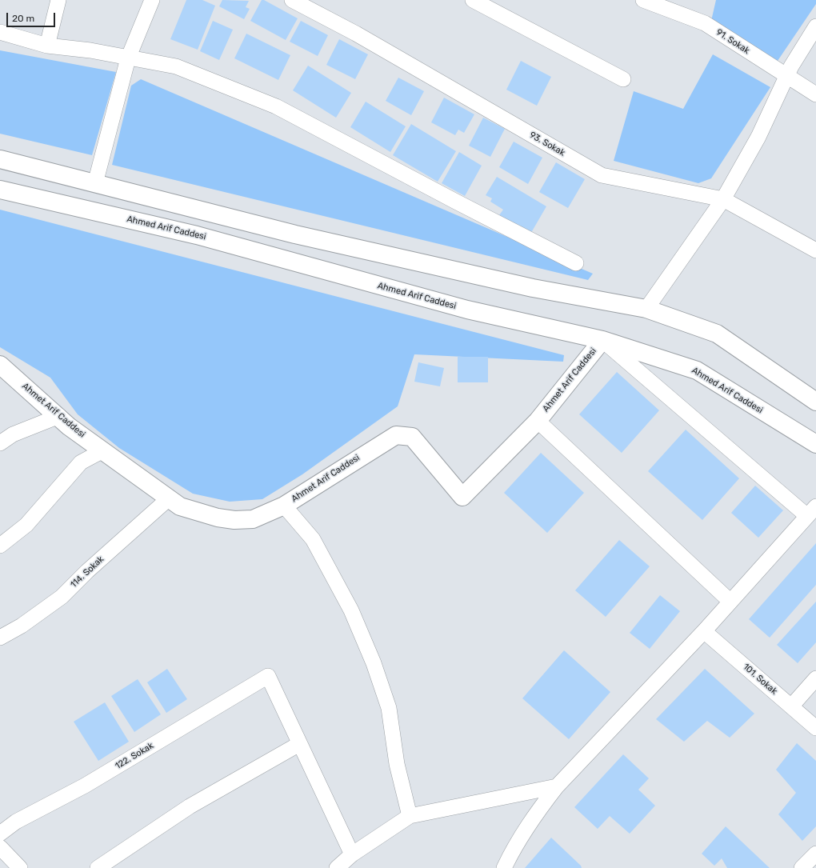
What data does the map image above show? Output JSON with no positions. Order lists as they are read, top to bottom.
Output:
{
  "streets": {
    "street": [
      "91. Sokak",
      "93. Sokak",
      "Ahmed Arif Caddesi",
      "Ahmet Arif Caddesi",
      "114. Sokak",
      "101. Sokak",
      "122. Sokak"
    ]
  },
  "crossings": [
    ["Ahmed Arif Caddesi", "Ahmet Arif Caddesi"],
    ["Ahmet Arif Caddesi", "114. Sokak"]
  ],
  "scale_bar": "20 m"
}
